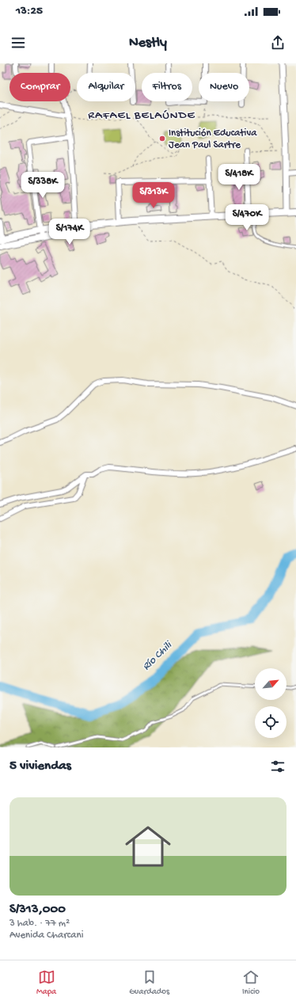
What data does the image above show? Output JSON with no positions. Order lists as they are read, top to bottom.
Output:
{
  "districts": ["RAFAEL BELAÚNDE"],
  "water": ["Río Chili"],
  "places": ["Institución Educativa Jean Paul Sartre"],
  "north": "top right",
  "page": {
    "status": "13:25",
    "header": "Nestly",
    "chip": [
      "Comprar",
      "Alquilar",
      "Filtros",
      "Nuevo"
    ],
    "price": [
      "S/418K",
      "S/338K",
      "S/313K",
      "S/470K",
      "S/174K"
    ],
    "heading": "5 viviendas",
    "list": [
      {
        "name": "S/313,000",
        "note": "3 hab. · 77 m² · Avenida Charcani"
      }
    ],
    "tabs": ["Mapa", "Guardados", "Inicio"]
  }
}
